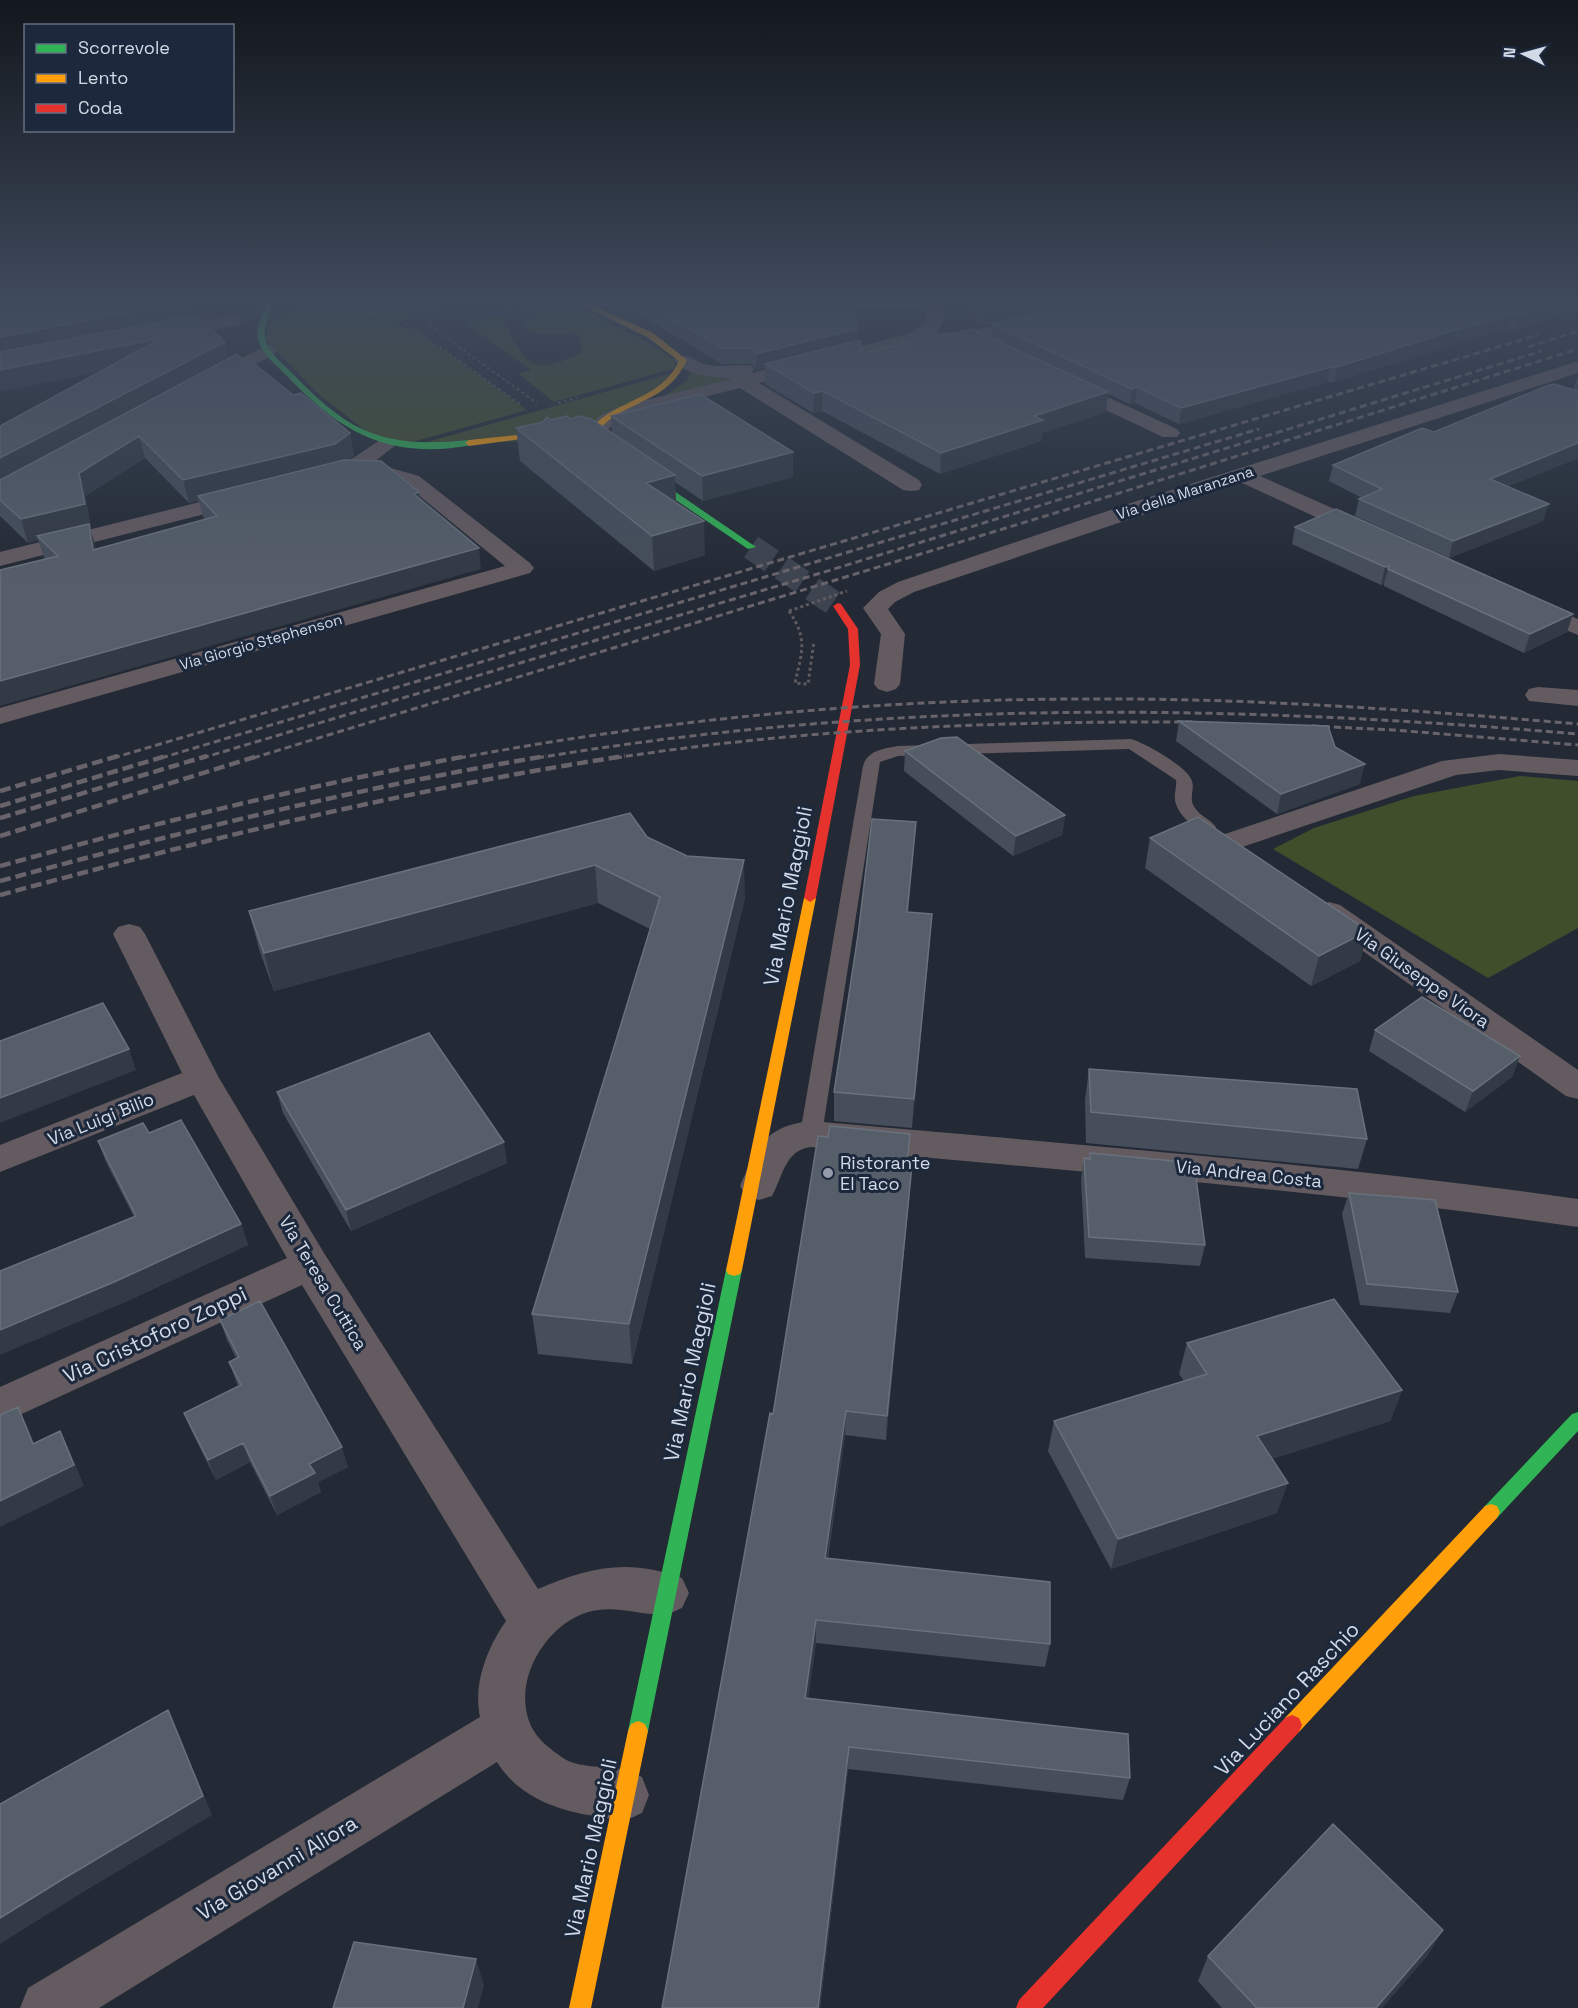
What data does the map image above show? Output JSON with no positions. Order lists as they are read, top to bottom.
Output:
{
  "streets": {
    "street": [
      "Via della Maranzana",
      "Via Giorgio Stephenson",
      "Via Mario Maggioli",
      "Via Giuseppe Viora",
      "Via Luigi Bilio",
      "Via Andrea Costa",
      "Via Teresa Cuttica",
      "Via Cristoforo Zoppi",
      "Via Luciano Raschio",
      "Via Giovanni Aliora"
    ]
  },
  "crossings": [
    ["Via Luigi Bilio", "Via Teresa Cuttica"],
    ["Via Teresa Cuttica", "Via Cristoforo Zoppi"]
  ],
  "places": ["Ristorante El Taco"],
  "legend": ["Scorrevole", "Lento", "Coda"],
  "north": "left"
}
